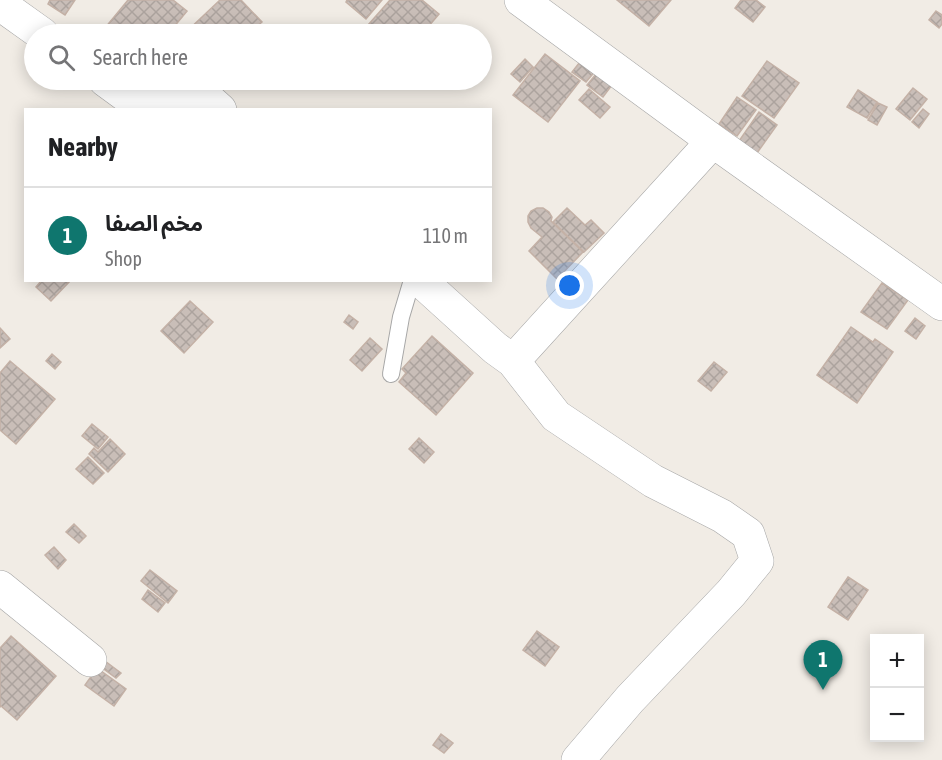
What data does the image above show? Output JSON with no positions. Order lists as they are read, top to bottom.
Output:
{
  "page": {
    "search": "Search here",
    "heading": "Nearby",
    "list": [
      {
        "mark": "1",
        "name": "مخم الصفا",
        "note": "Shop",
        "value": "110 m"
      }
    ],
    "map_buttons": ["+", "−"],
    "pins": "1"
  }
}
